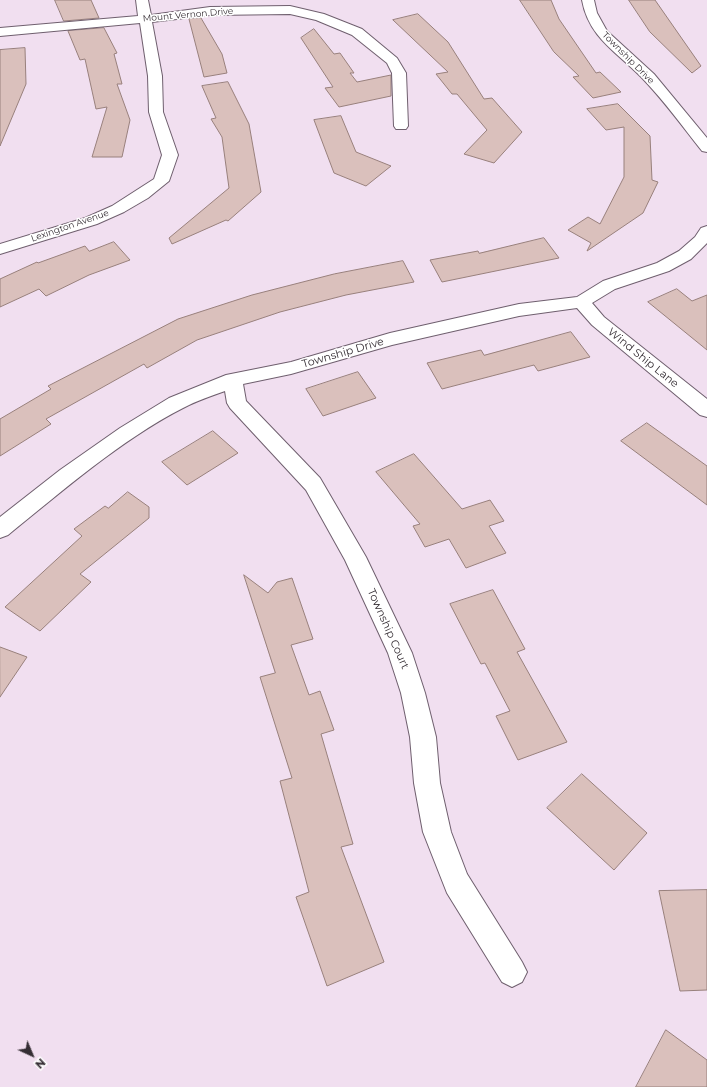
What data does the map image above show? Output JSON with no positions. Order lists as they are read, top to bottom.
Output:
{
  "streets": {
    "street": [
      "Mount Vernon Drive",
      "Township Drive",
      "Lexington Avenue",
      "Wind Ship Lane",
      "Township Court"
    ]
  },
  "crossings": [
    ["Mount Vernon Drive", "Lexington Avenue"],
    ["Township Drive", "Wind Ship Lane"],
    ["Township Drive", "Township Court"]
  ],
  "north": "bottom right"
}
